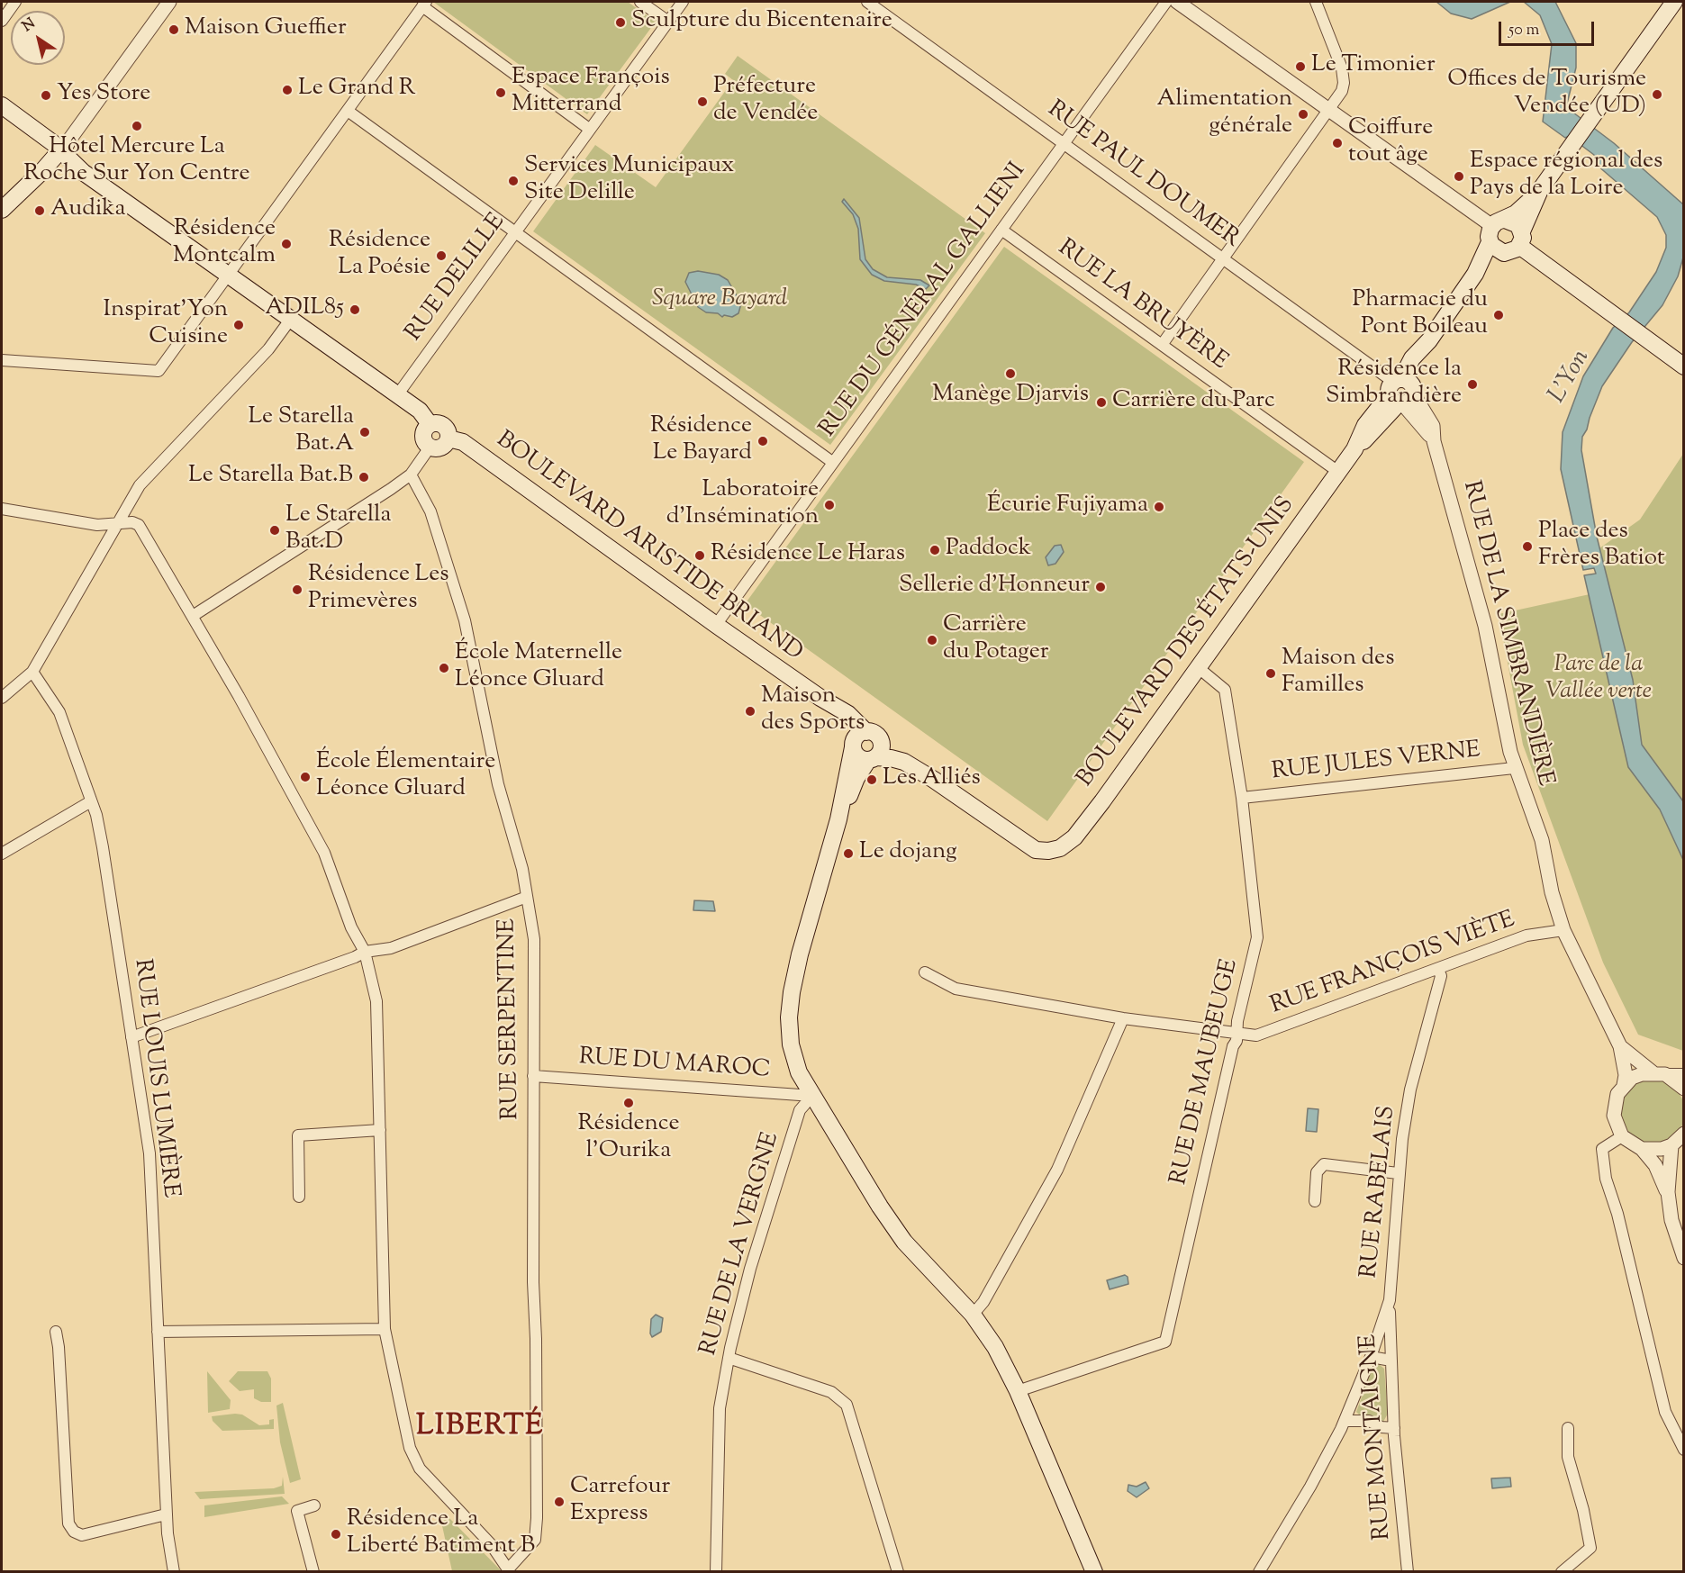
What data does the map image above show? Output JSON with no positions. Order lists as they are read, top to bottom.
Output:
{
  "streets": {
    "main road": ["BOULEVARD ARISTIDE BRIAND", "BOULEVARD DES ÉTATS-UNIS"],
    "street": [
      "RUE PAUL DOUMER",
      "RUE DELILLE",
      "RUE DU GÉNÉRAL GALLIENI",
      "RUE LA BRUYÈRE",
      "RUE DE LA SIMBRANDIÈRE",
      "RUE JULES VERNE",
      "RUE FRANÇOIS VIÈTE",
      "RUE SERPENTINE",
      "RUE DU MAROC",
      "RUE DE MAUBEUGE",
      "RUE LOUIS LUMIÈRE",
      "RUE RABELAIS",
      "RUE DE LA VERGNE",
      "RUE MONTAIGNE"
    ]
  },
  "crossings": [
    ["RUE PAUL DOUMER", "RUE DU GÉNÉRAL GALLIENI"],
    ["RUE PAUL DOUMER", "RUE DE LA SIMBRANDIÈRE"],
    ["RUE PAUL DOUMER", "BOULEVARD DES ÉTATS-UNIS"],
    ["RUE DELILLE", "BOULEVARD ARISTIDE BRIAND"],
    ["RUE DU GÉNÉRAL GALLIENI", "RUE LA BRUYÈRE"],
    ["RUE DU GÉNÉRAL GALLIENI", "BOULEVARD ARISTIDE BRIAND"],
    ["RUE LA BRUYÈRE", "BOULEVARD DES ÉTATS-UNIS"],
    ["BOULEVARD ARISTIDE BRIAND", "BOULEVARD DES ÉTATS-UNIS"],
    ["RUE DE LA SIMBRANDIÈRE", "BOULEVARD DES ÉTATS-UNIS"],
    ["RUE DE LA SIMBRANDIÈRE", "RUE JULES VERNE"],
    ["RUE DE LA SIMBRANDIÈRE", "RUE FRANÇOIS VIÈTE"],
    ["BOULEVARD DES ÉTATS-UNIS", "RUE DE MAUBEUGE"],
    ["RUE JULES VERNE", "RUE DE MAUBEUGE"],
    ["RUE FRANÇOIS VIÈTE", "RUE DE MAUBEUGE"],
    ["RUE FRANÇOIS VIÈTE", "RUE RABELAIS"],
    ["RUE SERPENTINE", "RUE DU MAROC"],
    ["RUE DU MAROC", "RUE DE LA VERGNE"],
    ["RUE RABELAIS", "RUE MONTAIGNE"]
  ],
  "districts": ["LIBERTÉ"],
  "water": ["L'Yon"],
  "parks": ["Square Bayard", "Parc de la Vallée verte"],
  "places": [
    "Sculpture du Bicentenaire",
    "Maison Gueffier",
    "Le Timonier",
    "Le Grand R",
    "Espace François Mitterrand",
    "Offices de Tourisme Vendée (UD)",
    "Yes Store",
    "Préfecture de Vendée",
    "Alimentation générale",
    "Hôtel Mercure La Roche Sur Yon Centre",
    "Coiffure tout âge",
    "Espace régional des Pays de la Loire",
    "Services Municipaux Site Delille",
    "Audika",
    "Résidence Montcalm",
    "Résidence La Poésie",
    "ADIL85",
    "Pharmacie du Pont Boileau",
    "Inspirat’Yon Cuisine",
    "Manège Djarvis",
    "Résidence la Simbrandière",
    "Carrière du Parc",
    "Le Starella Bat.A",
    "Résidence Le Bayard",
    "Le Starella Bat.B",
    "Laboratoire d'Insémination",
    "Écurie Fujiyama",
    "Le Starella Bat.D",
    "Place des Frères Batiot",
    "Paddock",
    "Résidence Le Haras",
    "Sellerie d'Honneur",
    "Résidence Les Primevères",
    "Carrière du Potager",
    "École Maternelle Léonce Gluard",
    "Maison des Familles",
    "Maison des Sports",
    "École Élementaire Léonce Gluard",
    "Les Alliés",
    "Le dojang",
    "Résidence l'Ourika",
    "Carrefour Express",
    "Résidence La Liberté Batiment B"
  ],
  "scale_bar": "50 m",
  "north": "top left"
}
